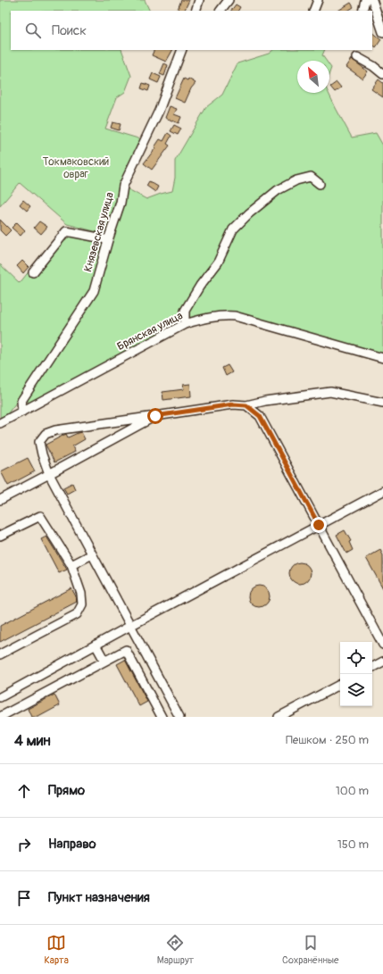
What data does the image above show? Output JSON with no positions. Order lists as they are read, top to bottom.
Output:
{
  "streets": {
    "street": ["Князевская улица", "Брянская улица"]
  },
  "crossings": [
    ["Князевская улица", "Брянская улица"]
  ],
  "parks": ["Токмаковский овраг"],
  "north": "top left",
  "page": {
    "search": "Поиск",
    "heading": ["4 мин", "Пешком · 250 m"],
    "list": [
      ["Прямо", "100 m"],
      ["Направо", "150 m"],
      "Пункт назначения"
    ],
    "nav": ["Карта", "Маршрут", "Сохранённые"]
  }
}
